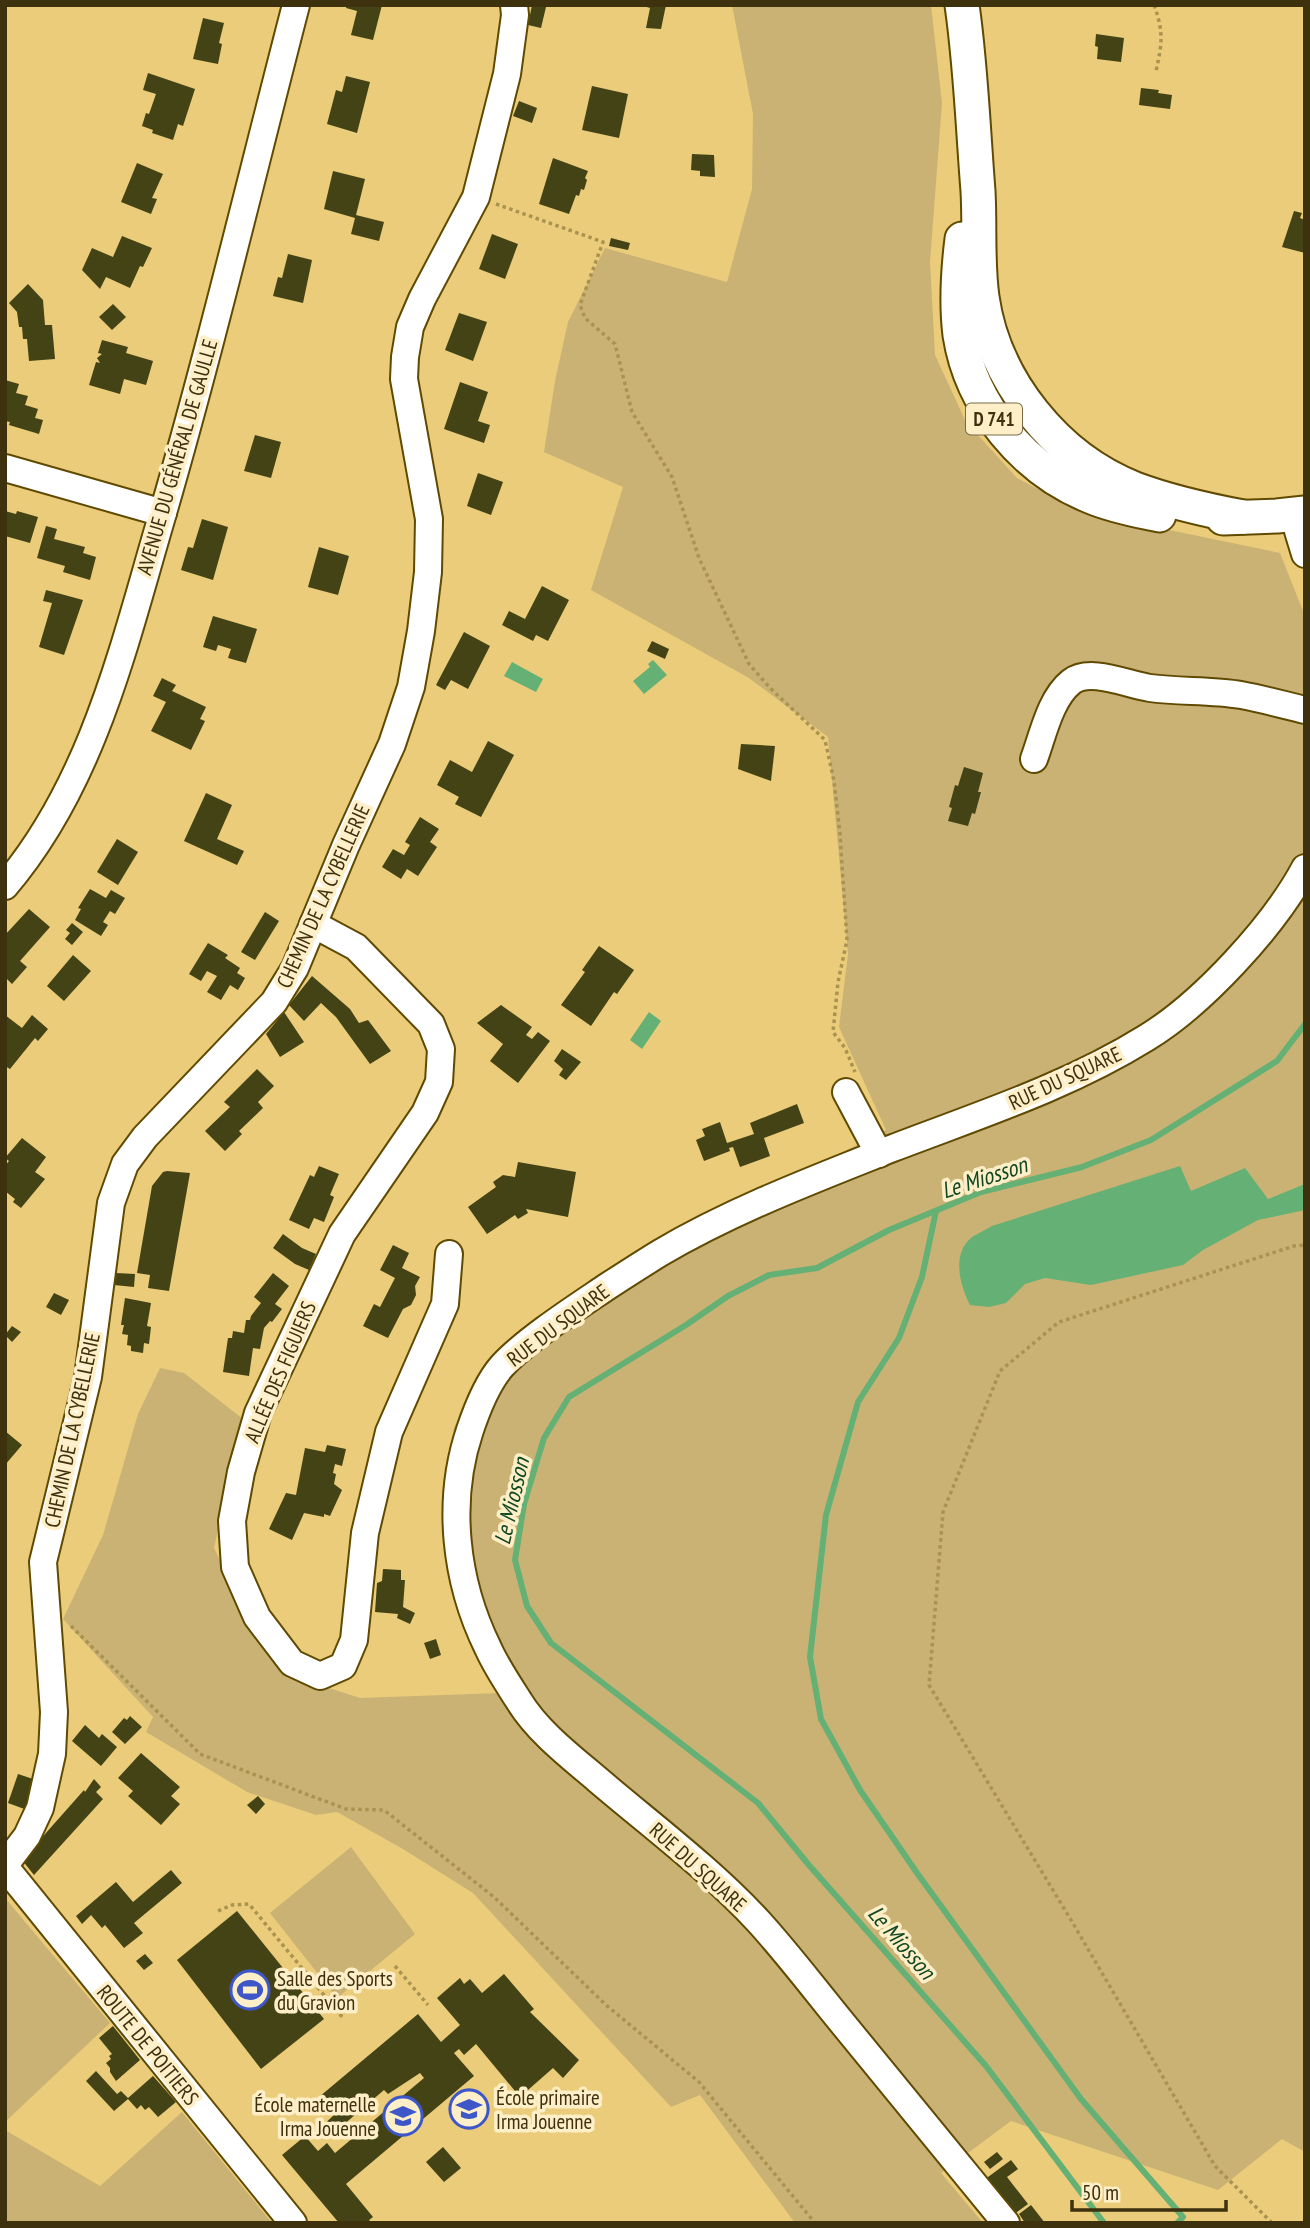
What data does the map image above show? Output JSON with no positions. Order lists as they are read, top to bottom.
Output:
{
  "streets": {
    "main road": ["D 741"],
    "street": [
      "AVENUE DU GÉNÉRAL DE GAULLE",
      "CHEMIN DE LA CYBELLERIE",
      "RUE DU SQUARE",
      "ALLÉE DES FIGUIERS",
      "ROUTE DE POITIERS"
    ]
  },
  "crossings": [
    ["CHEMIN DE LA CYBELLERIE", "ALLÉE DES FIGUIERS"],
    ["CHEMIN DE LA CYBELLERIE", "ROUTE DE POITIERS"]
  ],
  "water": ["Le Miosson"],
  "places": {
    "sports": ["Salle des Sports du Gravion"],
    "school or university": ["École primaire Irma Jouenne", "École maternelle Irma Jouenne"]
  },
  "scale_bar": "50 m"
}
